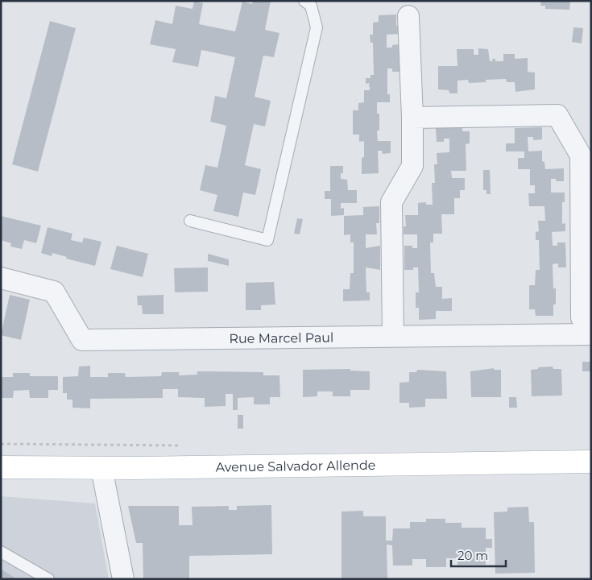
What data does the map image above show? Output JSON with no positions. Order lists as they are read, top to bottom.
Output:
{
  "streets": {
    "main road": ["Avenue Salvador Allende"],
    "street": ["Rue Marcel Paul"]
  },
  "scale_bar": "20 m"
}
